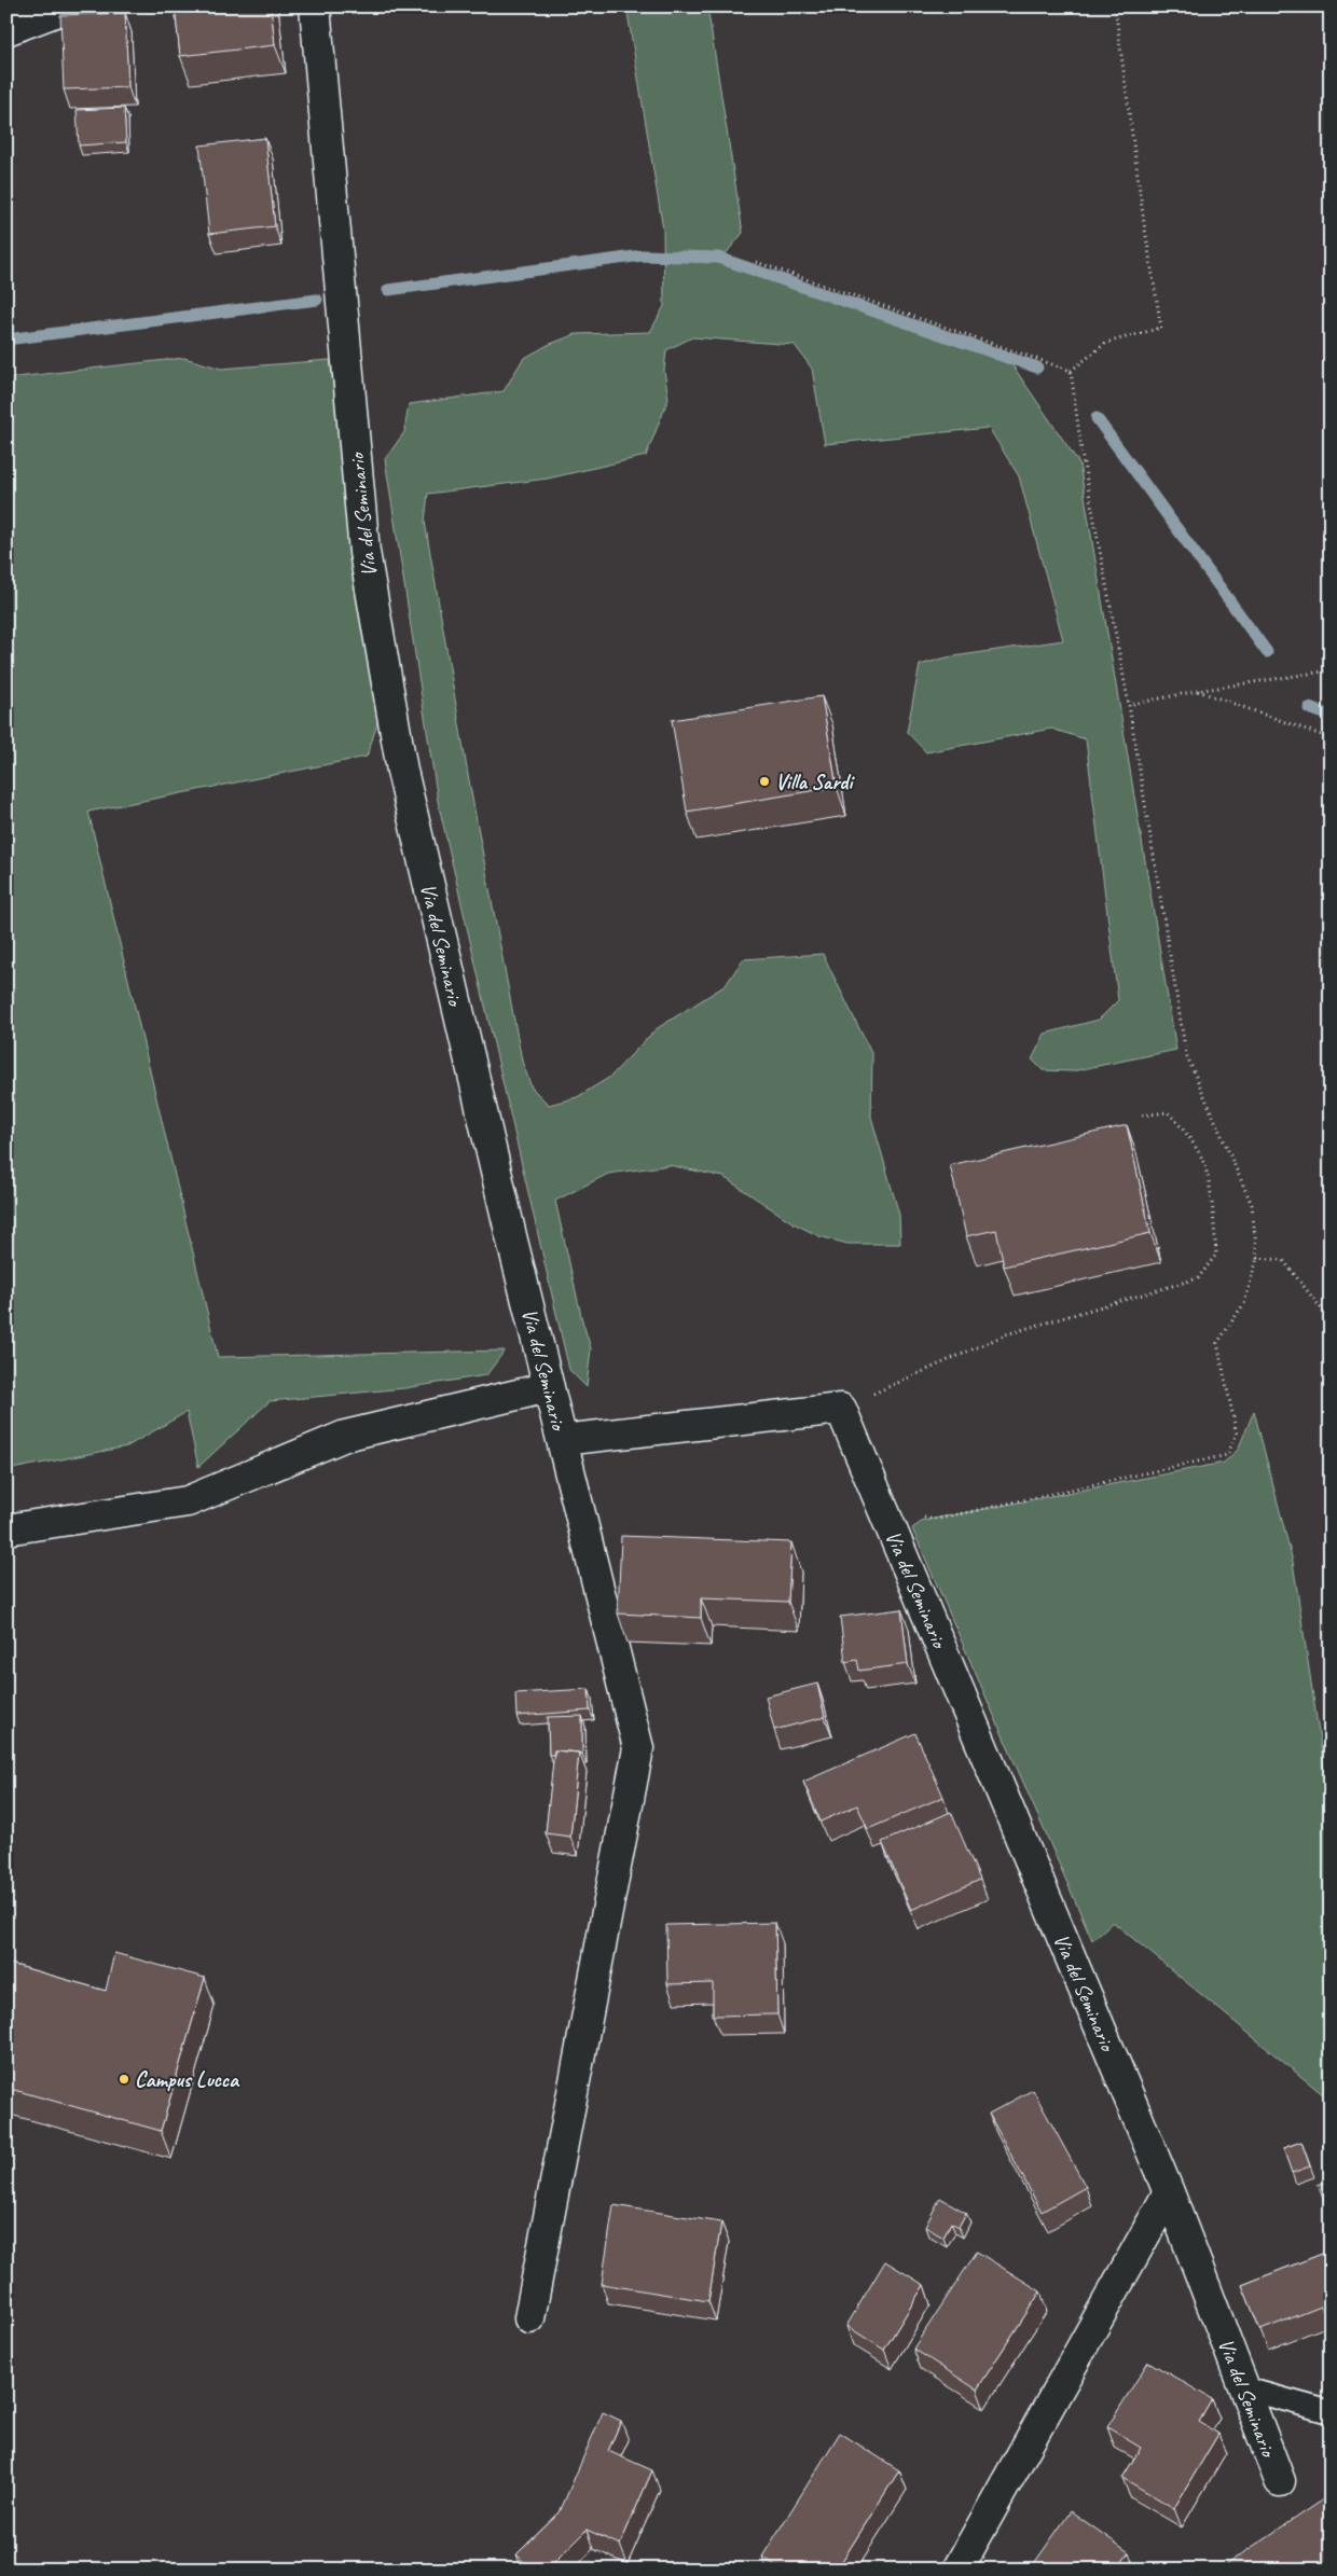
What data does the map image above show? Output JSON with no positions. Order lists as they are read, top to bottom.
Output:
{
  "streets": {
    "street": ["Via del Seminario"]
  },
  "places": ["Villa Sardi", "Campus Lucca"]
}
